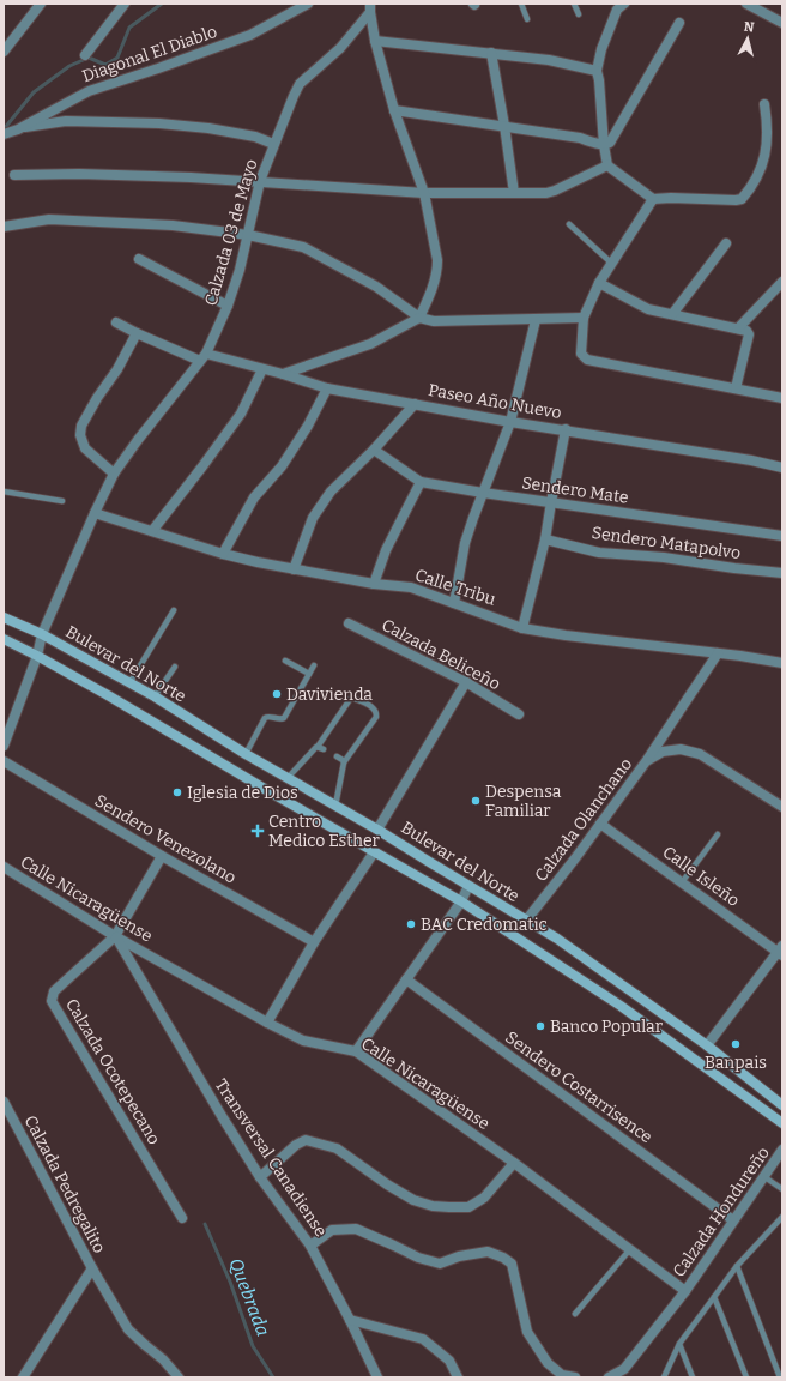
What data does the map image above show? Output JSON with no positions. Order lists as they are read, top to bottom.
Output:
{
  "streets": {
    "main road": ["Bulevar del Norte"],
    "street": [
      "Diagonal El Diablo",
      "Calzada 03 de Mayo",
      "Paseo Año Nuevo",
      "Sendero Mate",
      "Sendero Matapolvo",
      "Calle Tribu",
      "Calzada Beliceño",
      "Calzada Olanchano",
      "Sendero Venezolano",
      "Calle Isleño",
      "Calle Nicaragüense",
      "Calzada Ocotepecano",
      "Sendero Costarrisence",
      "Transversal Canadiense",
      "Calzada Pedregalito",
      "Calzada Hondureño"
    ]
  },
  "crossings": [
    ["Calzada 03 de Mayo", "Paseo Año Nuevo"],
    ["Calzada 03 de Mayo", "Calle Tribu"],
    ["Calzada 03 de Mayo", "Bulevar del Norte"],
    ["Calle Tribu", "Calzada Olanchano"],
    ["Bulevar del Norte", "Calzada Olanchano"],
    ["Calzada Olanchano", "Calle Isleño"],
    ["Sendero Venezolano", "Calzada Ocotepecano"],
    ["Calle Nicaragüense", "Calzada Ocotepecano"],
    ["Calle Nicaragüense", "Transversal Canadiense"],
    ["Calle Nicaragüense", "Calzada Hondureño"],
    ["Calzada Ocotepecano", "Transversal Canadiense"],
    ["Sendero Costarrisence", "Calzada Hondureño"]
  ],
  "water": ["Quebrada"],
  "places": {
    "other": [
      "Davivienda",
      "Iglesia de Dios",
      "Despensa Familiar",
      "BAC Credomatic",
      "Banco Popular",
      "Banpais"
    ],
    "health": ["Centro Medico Esther"]
  },
  "north": "top"
}
